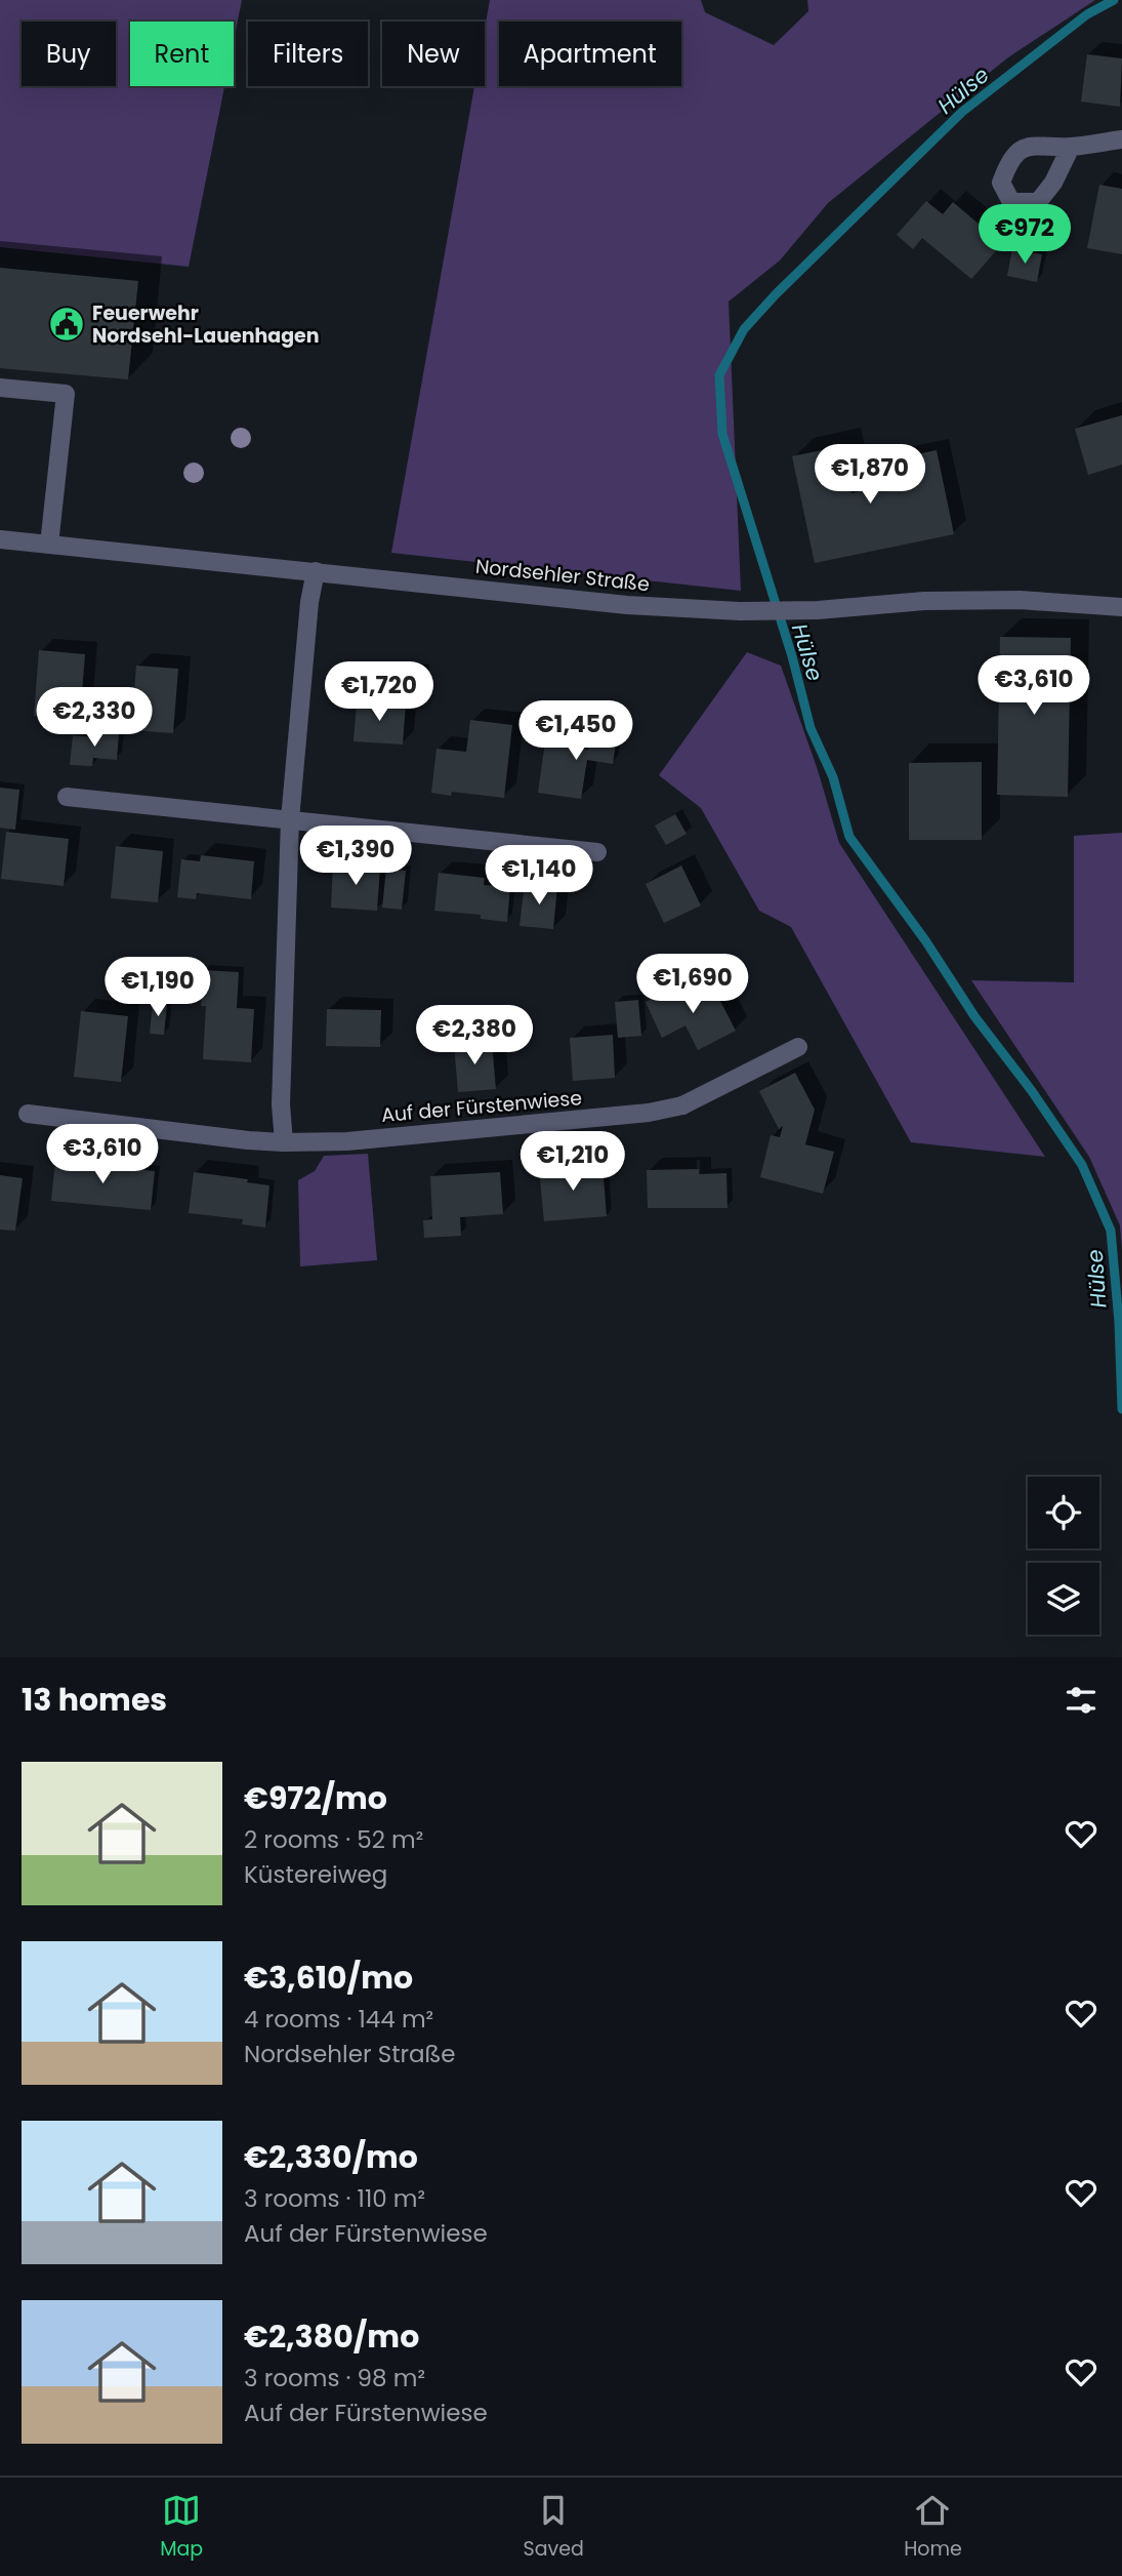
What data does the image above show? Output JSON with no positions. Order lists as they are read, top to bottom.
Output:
{
  "streets": {
    "street": ["Nordsehler Straße", "Auf der Fürstenwiese"]
  },
  "water": ["Hülse"],
  "places": {
    "public building": ["Feuerwehr Nordsehl-Lauenhagen"]
  },
  "page": {
    "chip": [
      "Buy",
      "Rent",
      "Filters",
      "New",
      "Apartment"
    ],
    "price": [
      "€972",
      "€1,870",
      "€3,610",
      "€1,720",
      "€2,330",
      "€1,450",
      "€1,390",
      "€1,140",
      "€1,690",
      "€1,190",
      "€2,380",
      "€3,610",
      "€1,210"
    ],
    "heading": "13 homes",
    "list": [
      {
        "name": "€972/mo",
        "note": "2 rooms · 52 m² · Küstereiweg"
      },
      {
        "name": "€3,610/mo",
        "note": "4 rooms · 144 m² · Nordsehler Straße"
      },
      {
        "name": "€2,330/mo",
        "note": "3 rooms · 110 m² · Auf der Fürstenwiese"
      },
      {
        "name": "€2,380/mo",
        "note": "3 rooms · 98 m² · Auf der Fürstenwiese"
      }
    ],
    "tabs": ["Map", "Saved", "Home"]
  }
}
